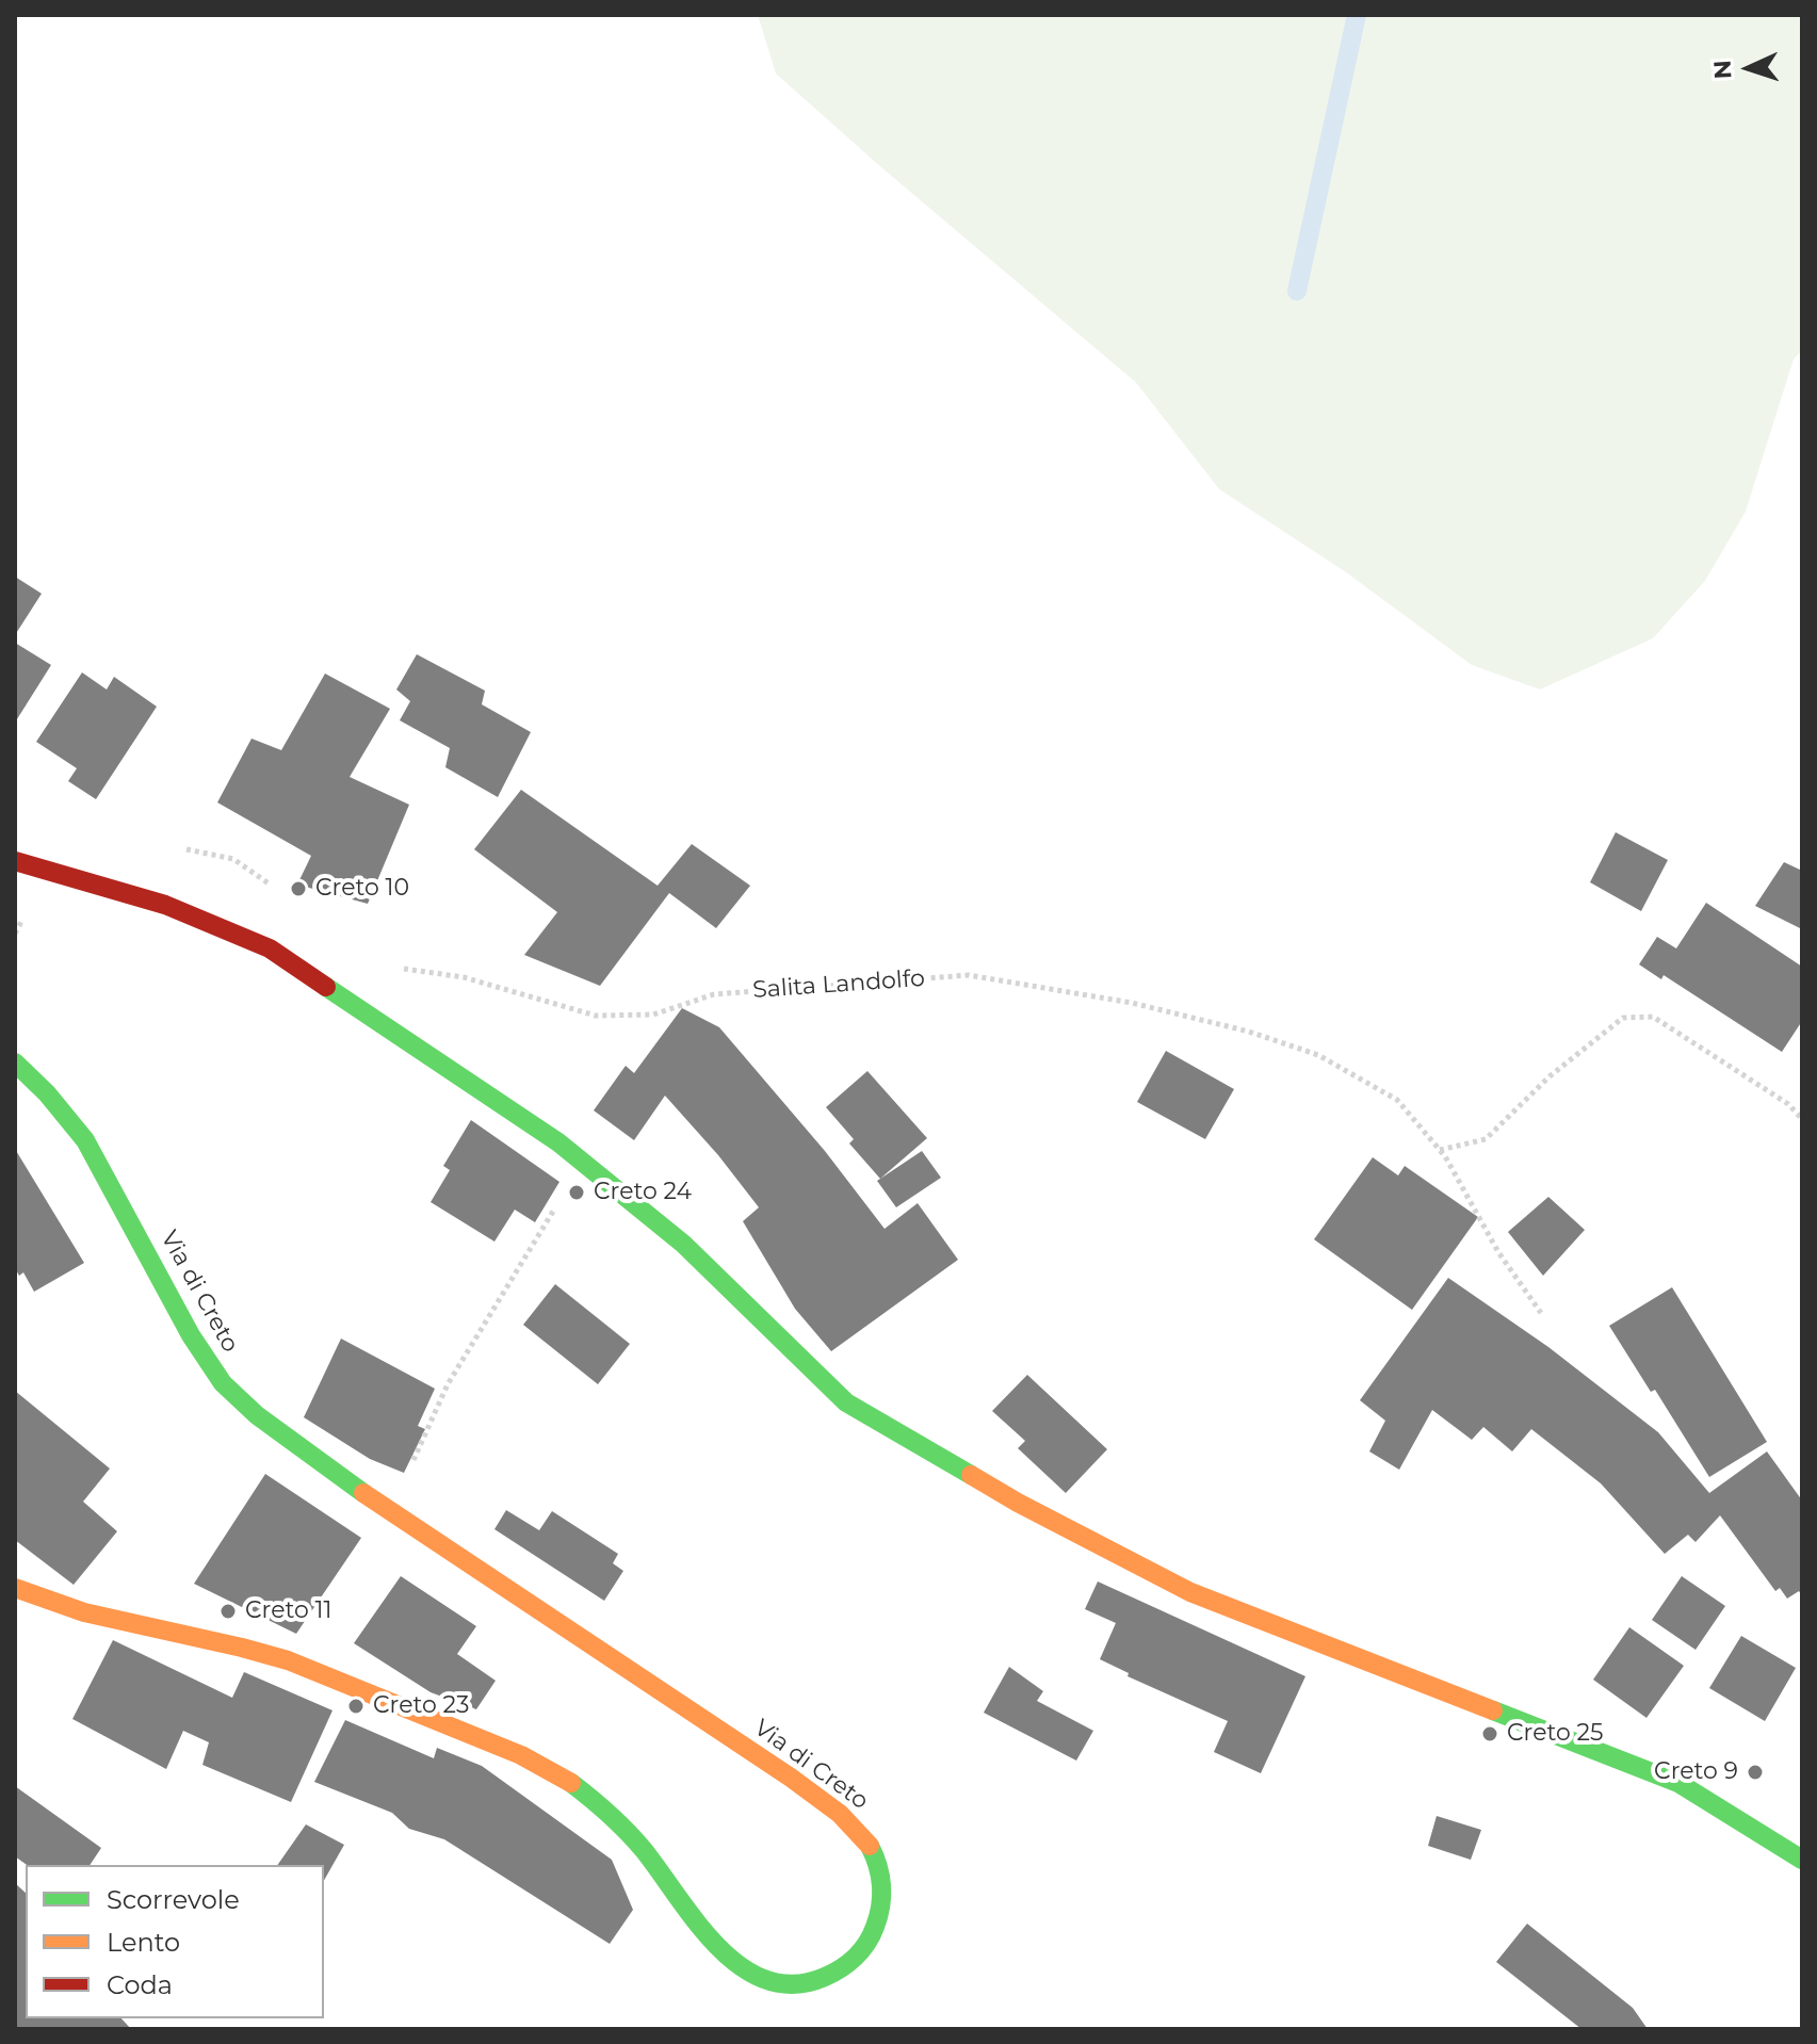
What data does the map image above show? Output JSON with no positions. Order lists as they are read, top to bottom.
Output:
{
  "streets": {
    "main road": ["Via di Creto"],
    "path": ["Salita Landolfo"]
  },
  "places": [
    "Creto 10",
    "Creto 24",
    "Creto 11",
    "Creto 23",
    "Creto 25",
    "Creto 9"
  ],
  "legend": ["Scorrevole", "Lento", "Coda"],
  "north": "left"
}
